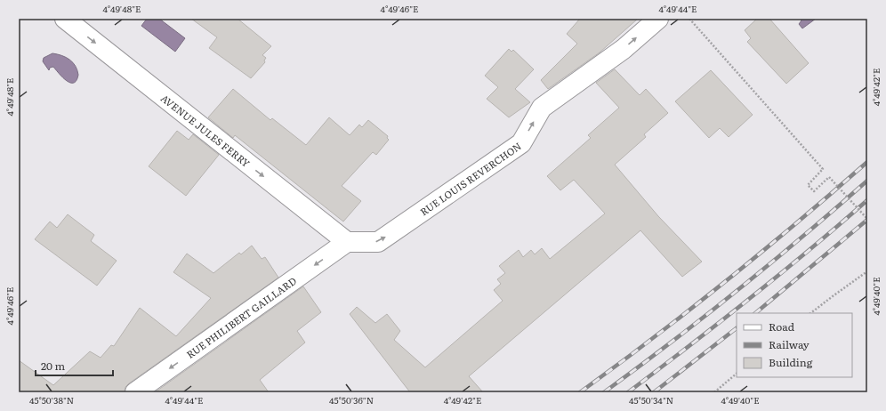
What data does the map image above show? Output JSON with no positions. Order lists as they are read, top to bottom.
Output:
{
  "streets": {
    "street": ["AVENUE JULES FERRY", "RUE LOUIS REVERCHON", "RUE PHILIBERT GAILLARD"]
  },
  "crossings": [
    ["AVENUE JULES FERRY", "RUE LOUIS REVERCHON"],
    ["AVENUE JULES FERRY", "RUE PHILIBERT GAILLARD"],
    ["RUE LOUIS REVERCHON", "RUE PHILIBERT GAILLARD"]
  ],
  "one_way": ["AVENUE JULES FERRY", "RUE LOUIS REVERCHON", "RUE PHILIBERT GAILLARD"],
  "legend": ["Road", "Railway", "Building"],
  "scale_bar": "20 m",
  "coordinates": [
    "4°49'48\"E",
    "4°49'46\"E",
    "4°49'44\"E",
    "4°49'42\"E",
    "4°49'40\"E",
    "45°50'38\"N",
    "45°50'36\"N",
    "45°50'34\"N"
  ]
}
